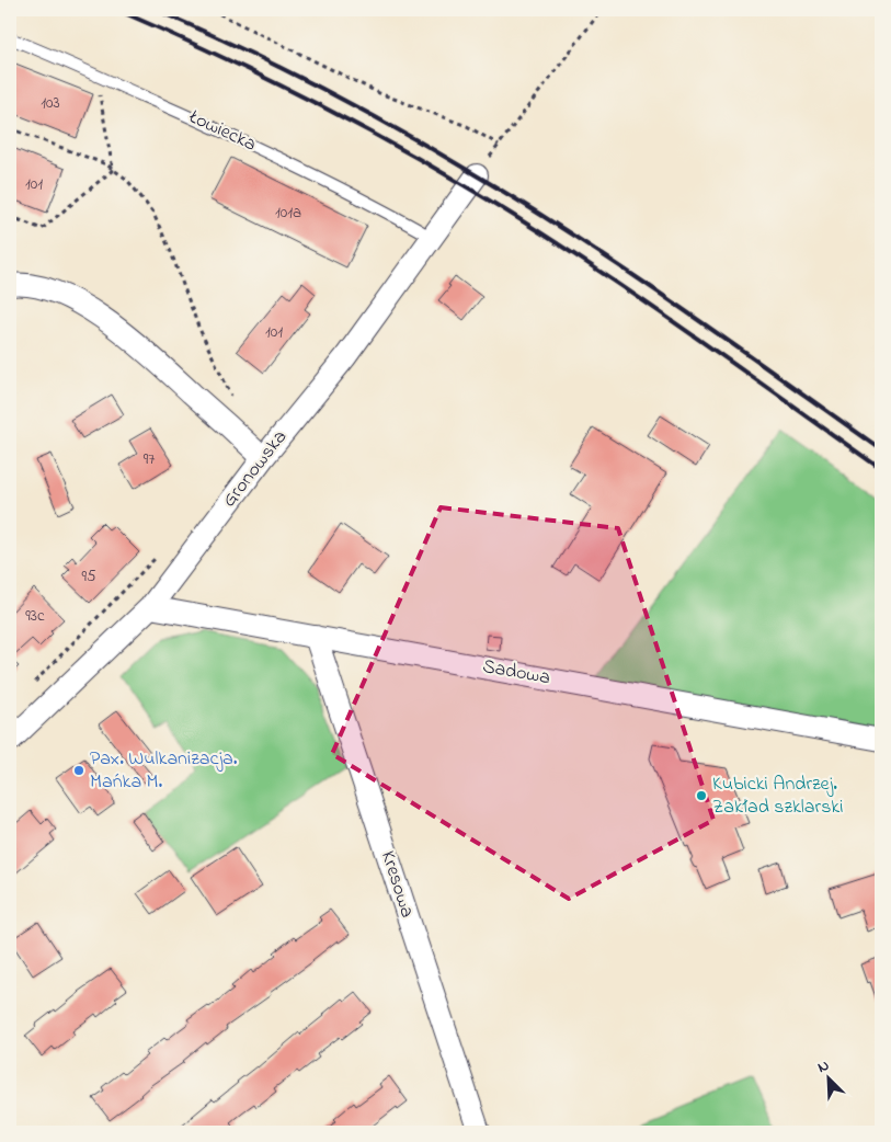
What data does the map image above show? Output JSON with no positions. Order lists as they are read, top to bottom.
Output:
{
  "streets": {
    "street": ["Gronowska", "Sadowa", "Kresowa"],
    "lane": ["Łowiecka"]
  },
  "crossings": [
    ["Łowiecka", "Gronowska"],
    ["Gronowska", "Sadowa"],
    ["Sadowa", "Kresowa"]
  ],
  "places": ["Pax. Wulkanizacja. Mańka M.", "Kubicki Andrzej. Zakład szklarski"],
  "house_numbers": [
    "103",
    "101",
    "101a",
    "101",
    "97",
    "95",
    "93c"
  ],
  "north": "top left"
}
